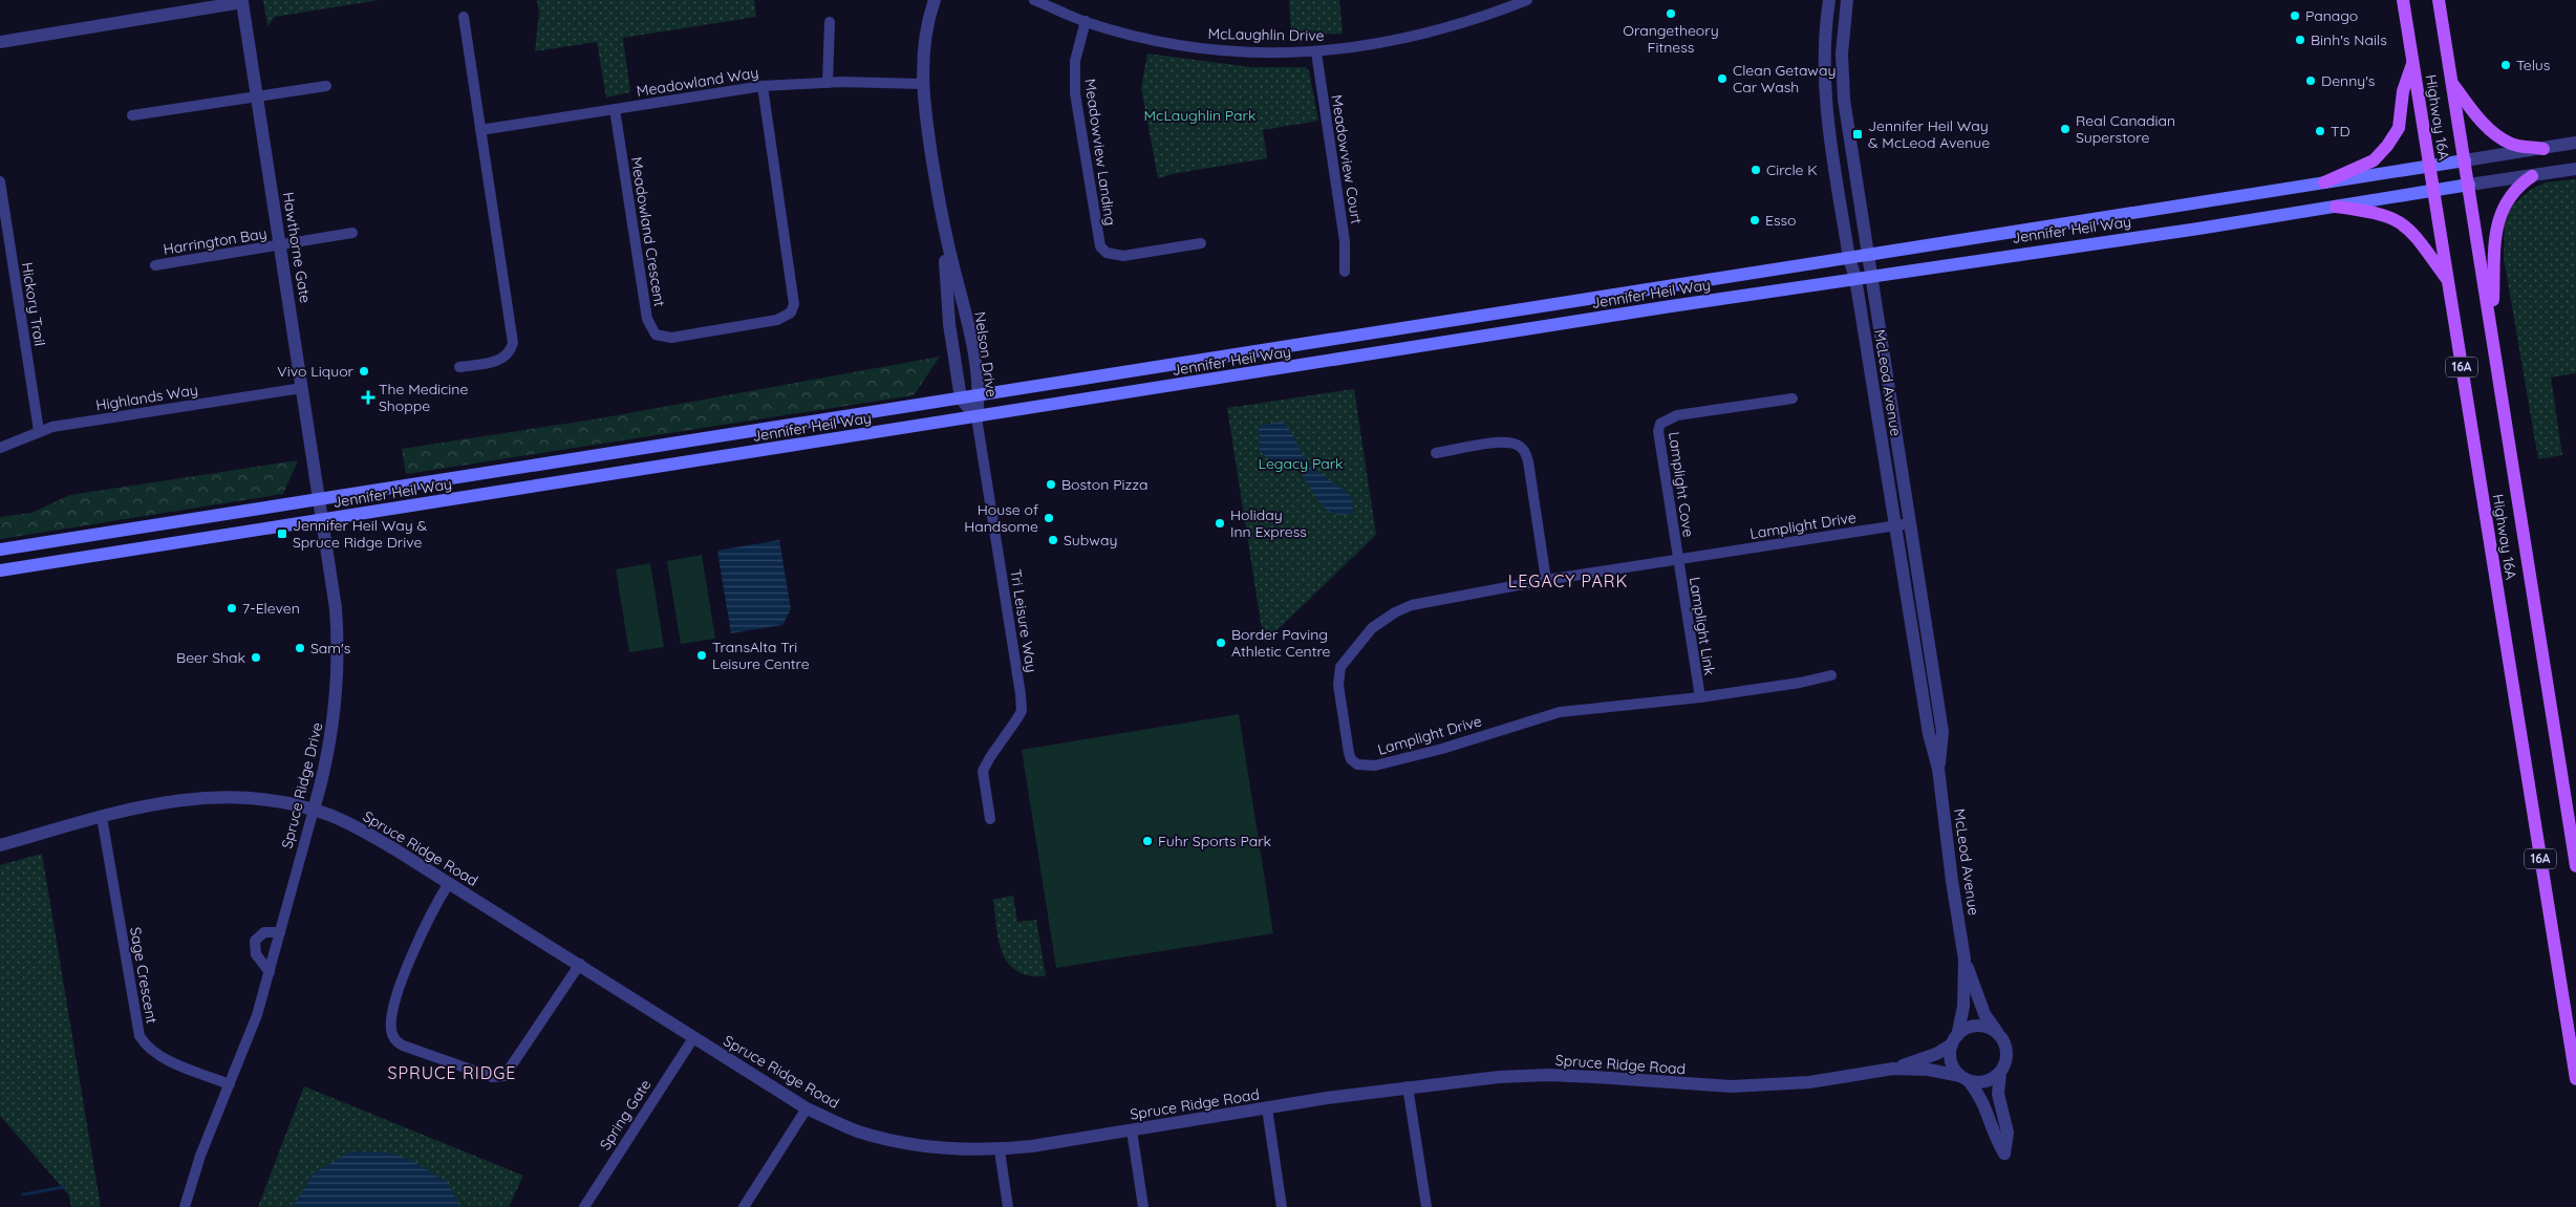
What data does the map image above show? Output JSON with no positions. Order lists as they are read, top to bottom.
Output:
{
  "streets": {
    "main road": ["Highway 16A", "Jennifer Heil Way", "16A"],
    "street": [
      "McLaughlin Drive",
      "Meadowland Way",
      "Meadowview Landing",
      "Meadowview Court",
      "Meadowland Crescent",
      "Harrington Bay",
      "Hawthorne Gate",
      "Hickory Trail",
      "Nelson Drive",
      "McLeod Avenue",
      "Highlands Way",
      "Lamplight Cove",
      "Lamplight Drive",
      "Tri Leisure Way",
      "Lamplight Link",
      "Spruce Ridge Drive",
      "Spruce Ridge Road",
      "Sage Crescent",
      "Spring Gate"
    ]
  },
  "crossings": [
    ["McLaughlin Drive", "Meadowview Landing"],
    ["McLaughlin Drive", "Meadowview Court"],
    ["Meadowland Way", "Meadowland Crescent"],
    ["Meadowland Way", "Nelson Drive"],
    ["Highway 16A", "Jennifer Heil Way"],
    ["Jennifer Heil Way", "Hawthorne Gate"],
    ["Jennifer Heil Way", "Nelson Drive"],
    ["Jennifer Heil Way", "McLeod Avenue"],
    ["Jennifer Heil Way", "Tri Leisure Way"],
    ["Jennifer Heil Way", "Spruce Ridge Drive"],
    ["Harrington Bay", "Hawthorne Gate"],
    ["Hawthorne Gate", "Highlands Way"],
    ["Hawthorne Gate", "Spruce Ridge Drive"],
    ["Hickory Trail", "Highlands Way"],
    ["Nelson Drive", "Tri Leisure Way"],
    ["McLeod Avenue", "Lamplight Drive"],
    ["McLeod Avenue", "Spruce Ridge Road"],
    ["Lamplight Cove", "Lamplight Drive"],
    ["Lamplight Cove", "Lamplight Link"],
    ["Lamplight Drive", "Lamplight Link"],
    ["Spruce Ridge Drive", "Spruce Ridge Road"],
    ["Spruce Ridge Drive", "Sage Crescent"],
    ["Spruce Ridge Road", "Sage Crescent"],
    ["Spruce Ridge Road", "Spring Gate"]
  ],
  "districts": ["LEGACY PARK", "SPRUCE RIDGE"],
  "parks": ["McLaughlin Park", "Legacy Park"],
  "places": {
    "other": [
      "Orangetheory Fitness",
      "Panago",
      "Binh's Nails",
      "Telus",
      "Clean Getaway Car Wash",
      "Denny's",
      "Real Canadian Superstore",
      "TD",
      "Circle K",
      "Esso",
      "Vivo Liquor",
      "Boston Pizza",
      "House of Handsome",
      "Holiday Inn Express",
      "Subway",
      "7-Eleven",
      "Border Paving Athletic Centre",
      "Sam's",
      "TransAlta Tri Leisure Centre",
      "Beer Shak",
      "Fuhr Sports Park"
    ],
    "transit": ["Jennifer Heil Way & McLeod Avenue", "Jennifer Heil Way & Spruce Ridge Drive"],
    "health": ["The Medicine Shoppe"]
  }
}
